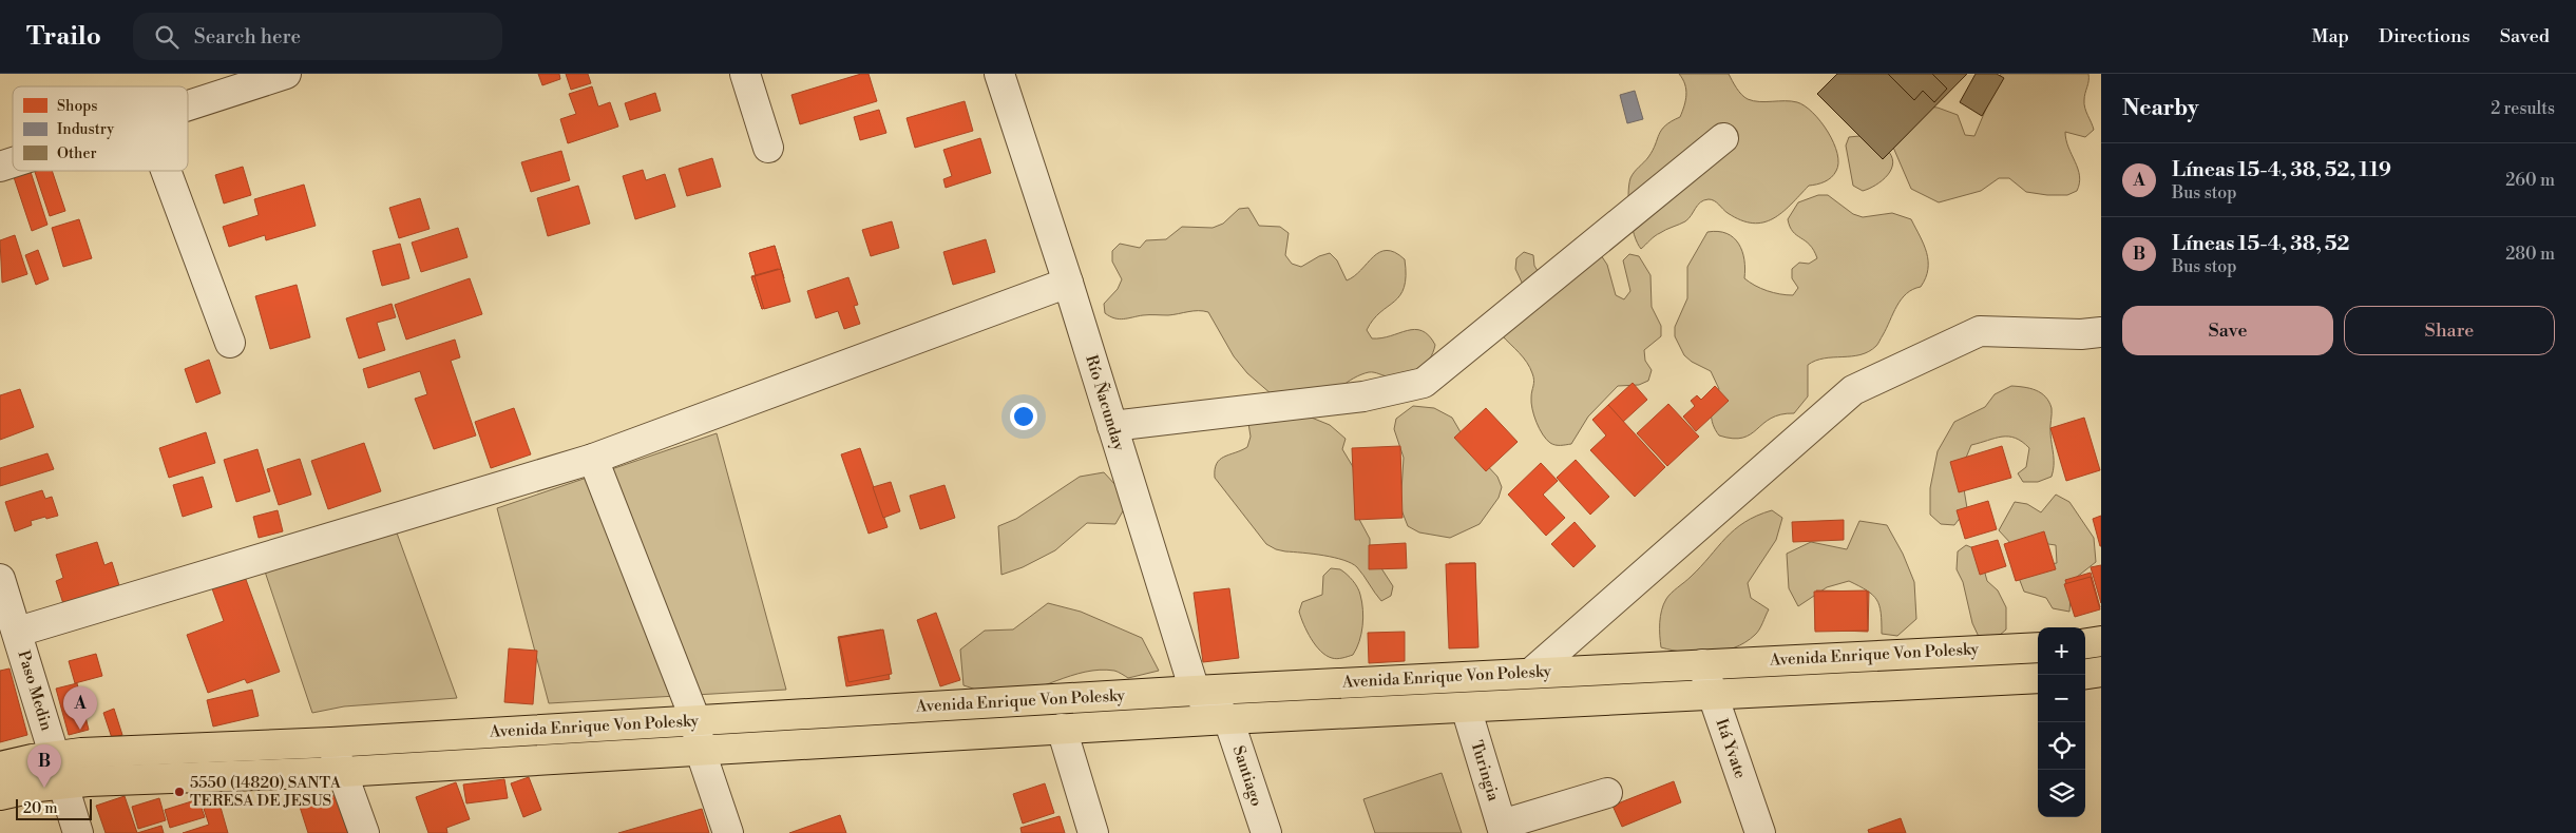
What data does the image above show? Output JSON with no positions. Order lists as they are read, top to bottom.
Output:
{
  "streets": {
    "main road": ["Avenida Enrique Von Polesky"],
    "street": [
      "Río Ñacunday",
      "Paso Medin",
      "Itá Yvate",
      "Turingia",
      "Santiago"
    ]
  },
  "crossings": [
    ["Río Ñacunday", "Avenida Enrique Von Polesky"],
    ["Avenida Enrique Von Polesky", "Paso Medin"],
    ["Avenida Enrique Von Polesky", "Itá Yvate"],
    ["Avenida Enrique Von Polesky", "Turingia"],
    ["Avenida Enrique Von Polesky", "Santiago"]
  ],
  "places": ["5550 (14820) SANTA TERESA DE JESUS"],
  "legend": ["Shops", "Industry", "Other"],
  "scale_bar": "20 m",
  "page": {
    "header": "Trailo",
    "search": "Search here",
    "nav": ["Map", "Directions", "Saved"],
    "heading": ["Nearby", "2 results"],
    "list": [
      {
        "mark": "A",
        "name": "Líneas 15-4, 38, 52, 119",
        "note": "Bus stop",
        "value": "260 m"
      },
      {
        "mark": "B",
        "name": "Líneas 15-4, 38, 52",
        "note": "Bus stop",
        "value": "280 m"
      }
    ],
    "buttons": ["Save", "Share"],
    "map_buttons": ["+", "−"],
    "pins": ["A", "B"],
    "scale": "20 m"
  }
}
